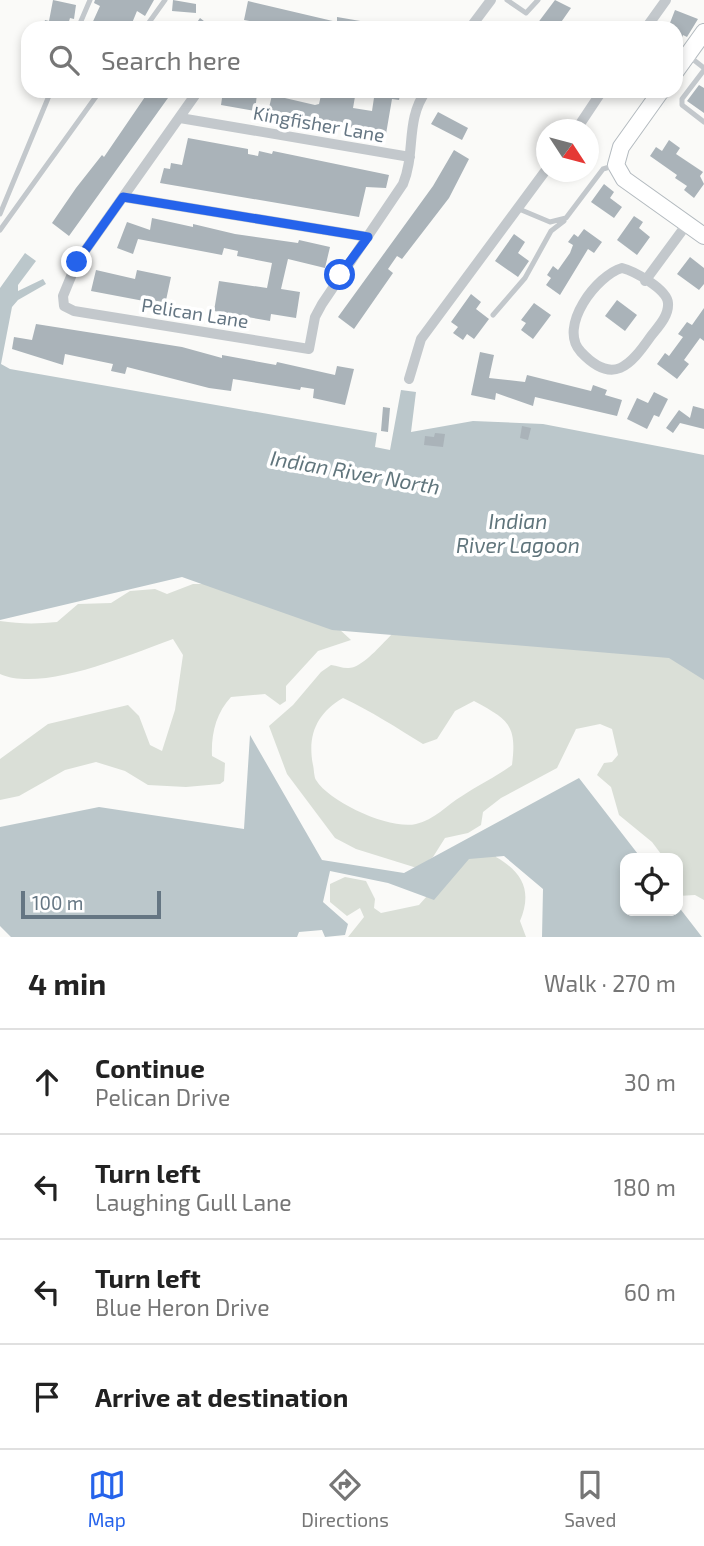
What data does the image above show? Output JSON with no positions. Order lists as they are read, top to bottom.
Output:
{
  "streets": {
    "street": ["Kingfisher Lane", "Pelican Lane"]
  },
  "water": ["Indian River North", "Indian River Lagoon"],
  "scale_bar": "100 m",
  "north": "bottom right",
  "page": {
    "search": "Search here",
    "scale": "100 m",
    "heading": ["4 min", "Walk · 270 m"],
    "list": [
      ["Continue", "Pelican Drive", "30 m"],
      ["Turn left", "Laughing Gull Lane", "180 m"],
      ["Turn left", "Blue Heron Drive", "60 m"],
      "Arrive at destination"
    ],
    "nav": ["Map", "Directions", "Saved"]
  }
}
